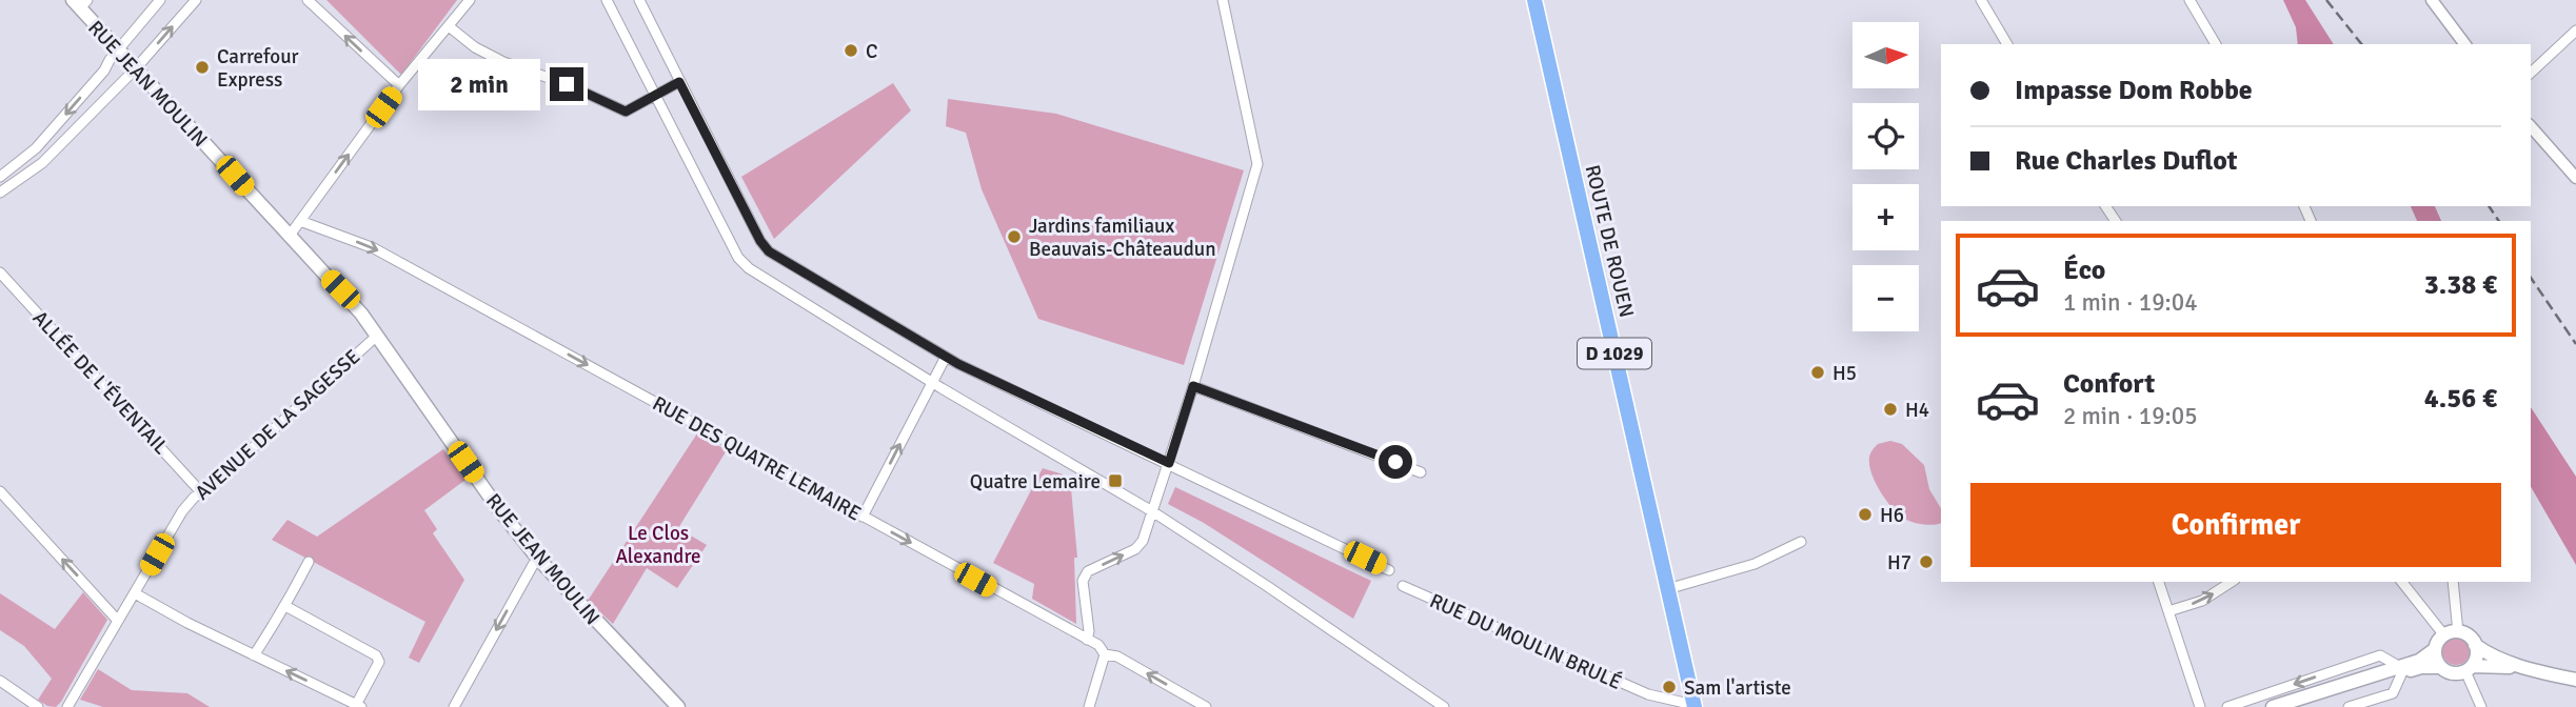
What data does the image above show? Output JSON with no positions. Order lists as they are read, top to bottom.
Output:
{
  "streets": {
    "main road": ["RUE JEAN MOULIN", "ROUTE DE ROUEN", "D 1029"],
    "street": [
      "ALLÉE DE L'ÉVENTAIL",
      "AVENUE DE LA SAGESSE",
      "RUE DES QUATRE LEMAIRE",
      "RUE DU MOULIN BRULÉ"
    ]
  },
  "crossings": [
    ["RUE JEAN MOULIN", "AVENUE DE LA SAGESSE"],
    ["ROUTE DE ROUEN", "RUE DU MOULIN BRULÉ"],
    ["ALLÉE DE L'ÉVENTAIL", "AVENUE DE LA SAGESSE"]
  ],
  "parks": ["Le Clos Alexandre"],
  "places": {
    "other": [
      "C",
      "Carrefour Express",
      "Jardins familiaux Beauvais-Châteaudun",
      "H5",
      "H4",
      "H6",
      "H7",
      "Sam l'artiste"
    ],
    "transit": ["Quatre Lemaire"]
  },
  "north": "right",
  "page": {
    "map_buttons": ["+", "−"],
    "banner": ["Impasse Dom Robbe", "Rue Charles Duflot"],
    "bubble": "2 min",
    "list": [
      {
        "name": "Éco",
        "note": "1 min · 19:04",
        "value": "3.38 €"
      },
      {
        "name": "Confort",
        "note": "2 min · 19:05",
        "value": "4.56 €"
      }
    ],
    "buttons": "Confirmer"
  }
}
